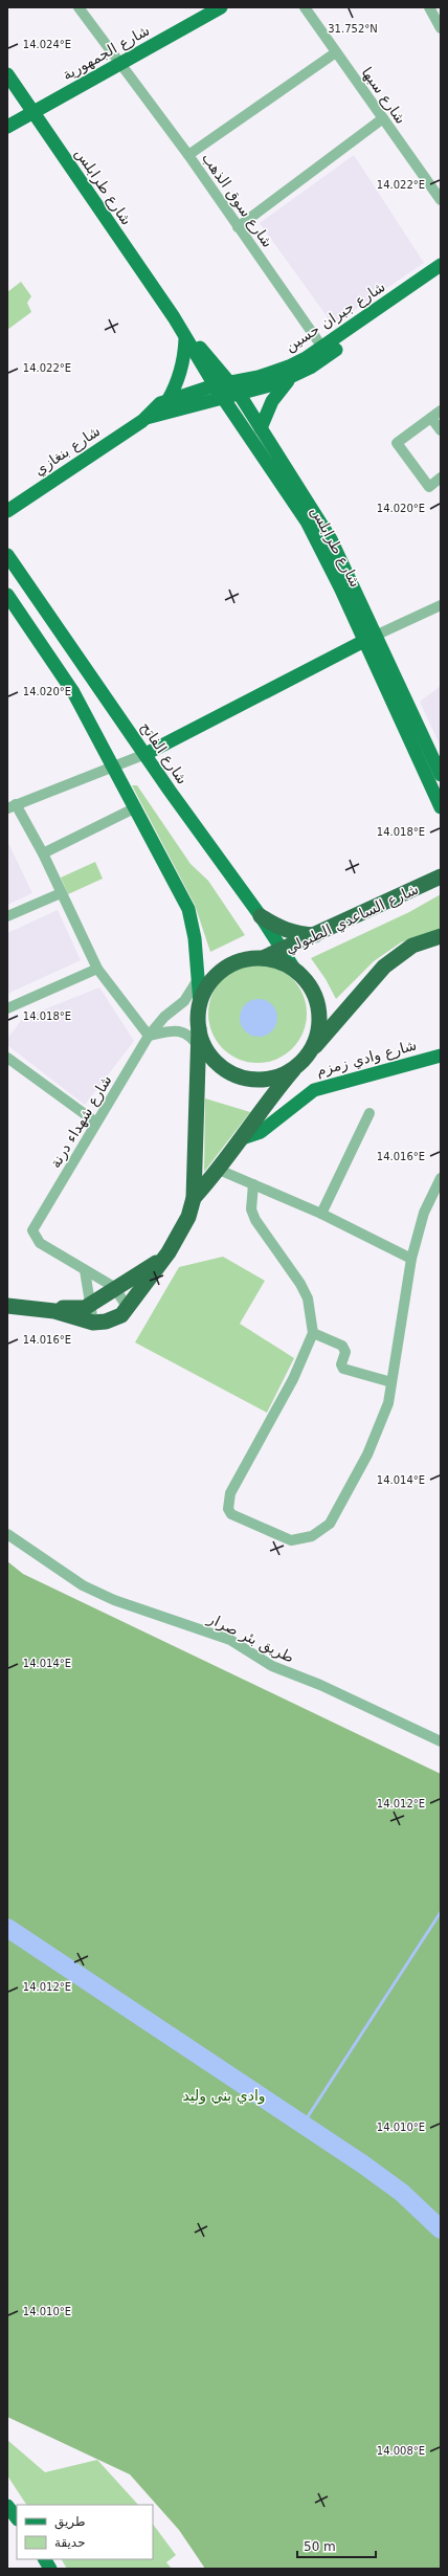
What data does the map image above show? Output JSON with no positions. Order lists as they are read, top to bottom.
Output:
{
  "streets": {
    "highway": ["شارع الساعدي الطبولي"],
    "main road": [
      "شارع الجمهورية",
      "شارع طرابلس",
      "شارع جبران حسين",
      "شارع بنغازي",
      "شارع الفاتح",
      "شارع وادي زمزم"
    ],
    "street": [
      "شارع سبها",
      "شارع سوق الذهب",
      "شارع شهداء درنة",
      "طريق بئر صرار"
    ]
  },
  "crossings": [
    ["شارع الجمهورية", "شارع طرابلس"],
    ["شارع الجمهورية", "شارع سوق الذهب"],
    ["شارع طرابلس", "شارع جبران حسين"],
    ["شارع سوق الذهب", "شارع جبران حسين"],
    ["شارع الفاتح", "شارع الساعدي الطبولي"]
  ],
  "parks": ["وادي بني وليد"],
  "legend": ["طريق", "حديقة"],
  "scale_bar": "50 m",
  "coordinates": [
    "31.752°N",
    "14.024°E",
    "14.022°E",
    "14.020°E",
    "14.018°E",
    "14.016°E",
    "14.014°E",
    "14.012°E",
    "14.010°E",
    "14.008°E"
  ]
}
